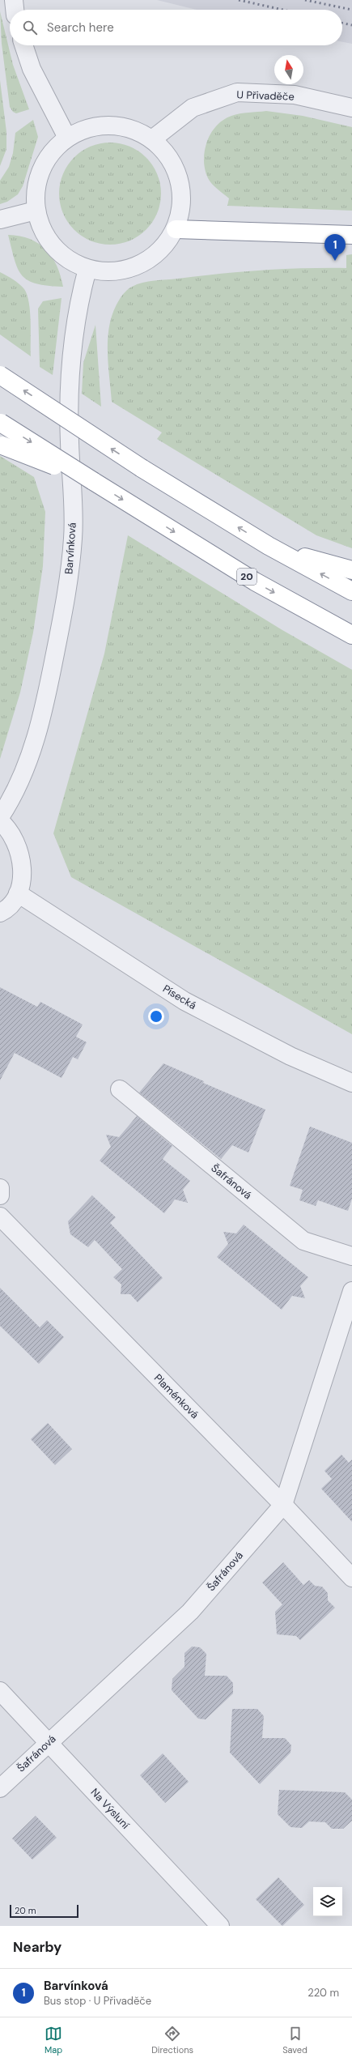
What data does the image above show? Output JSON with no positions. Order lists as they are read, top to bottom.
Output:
{
  "streets": {
    "highway": ["20"],
    "street": [
      "U Přivaděče",
      "Barvínková",
      "Písecká",
      "Šafránová",
      "Plaménková",
      "Na Výsluní"
    ]
  },
  "crossings": [
    ["Šafránová", "Plaménková"],
    ["Šafránová", "Na Výsluní"]
  ],
  "scale_bar": "20 m",
  "north": "top",
  "page": {
    "search": "Search here",
    "pins": "1",
    "scale": "20 m",
    "heading": "Nearby",
    "list": [
      {
        "mark": "1",
        "name": "Barvínková",
        "note": "Bus stop · U Přivaděče",
        "value": "220 m"
      }
    ],
    "nav": ["Map", "Directions", "Saved"]
  }
}
